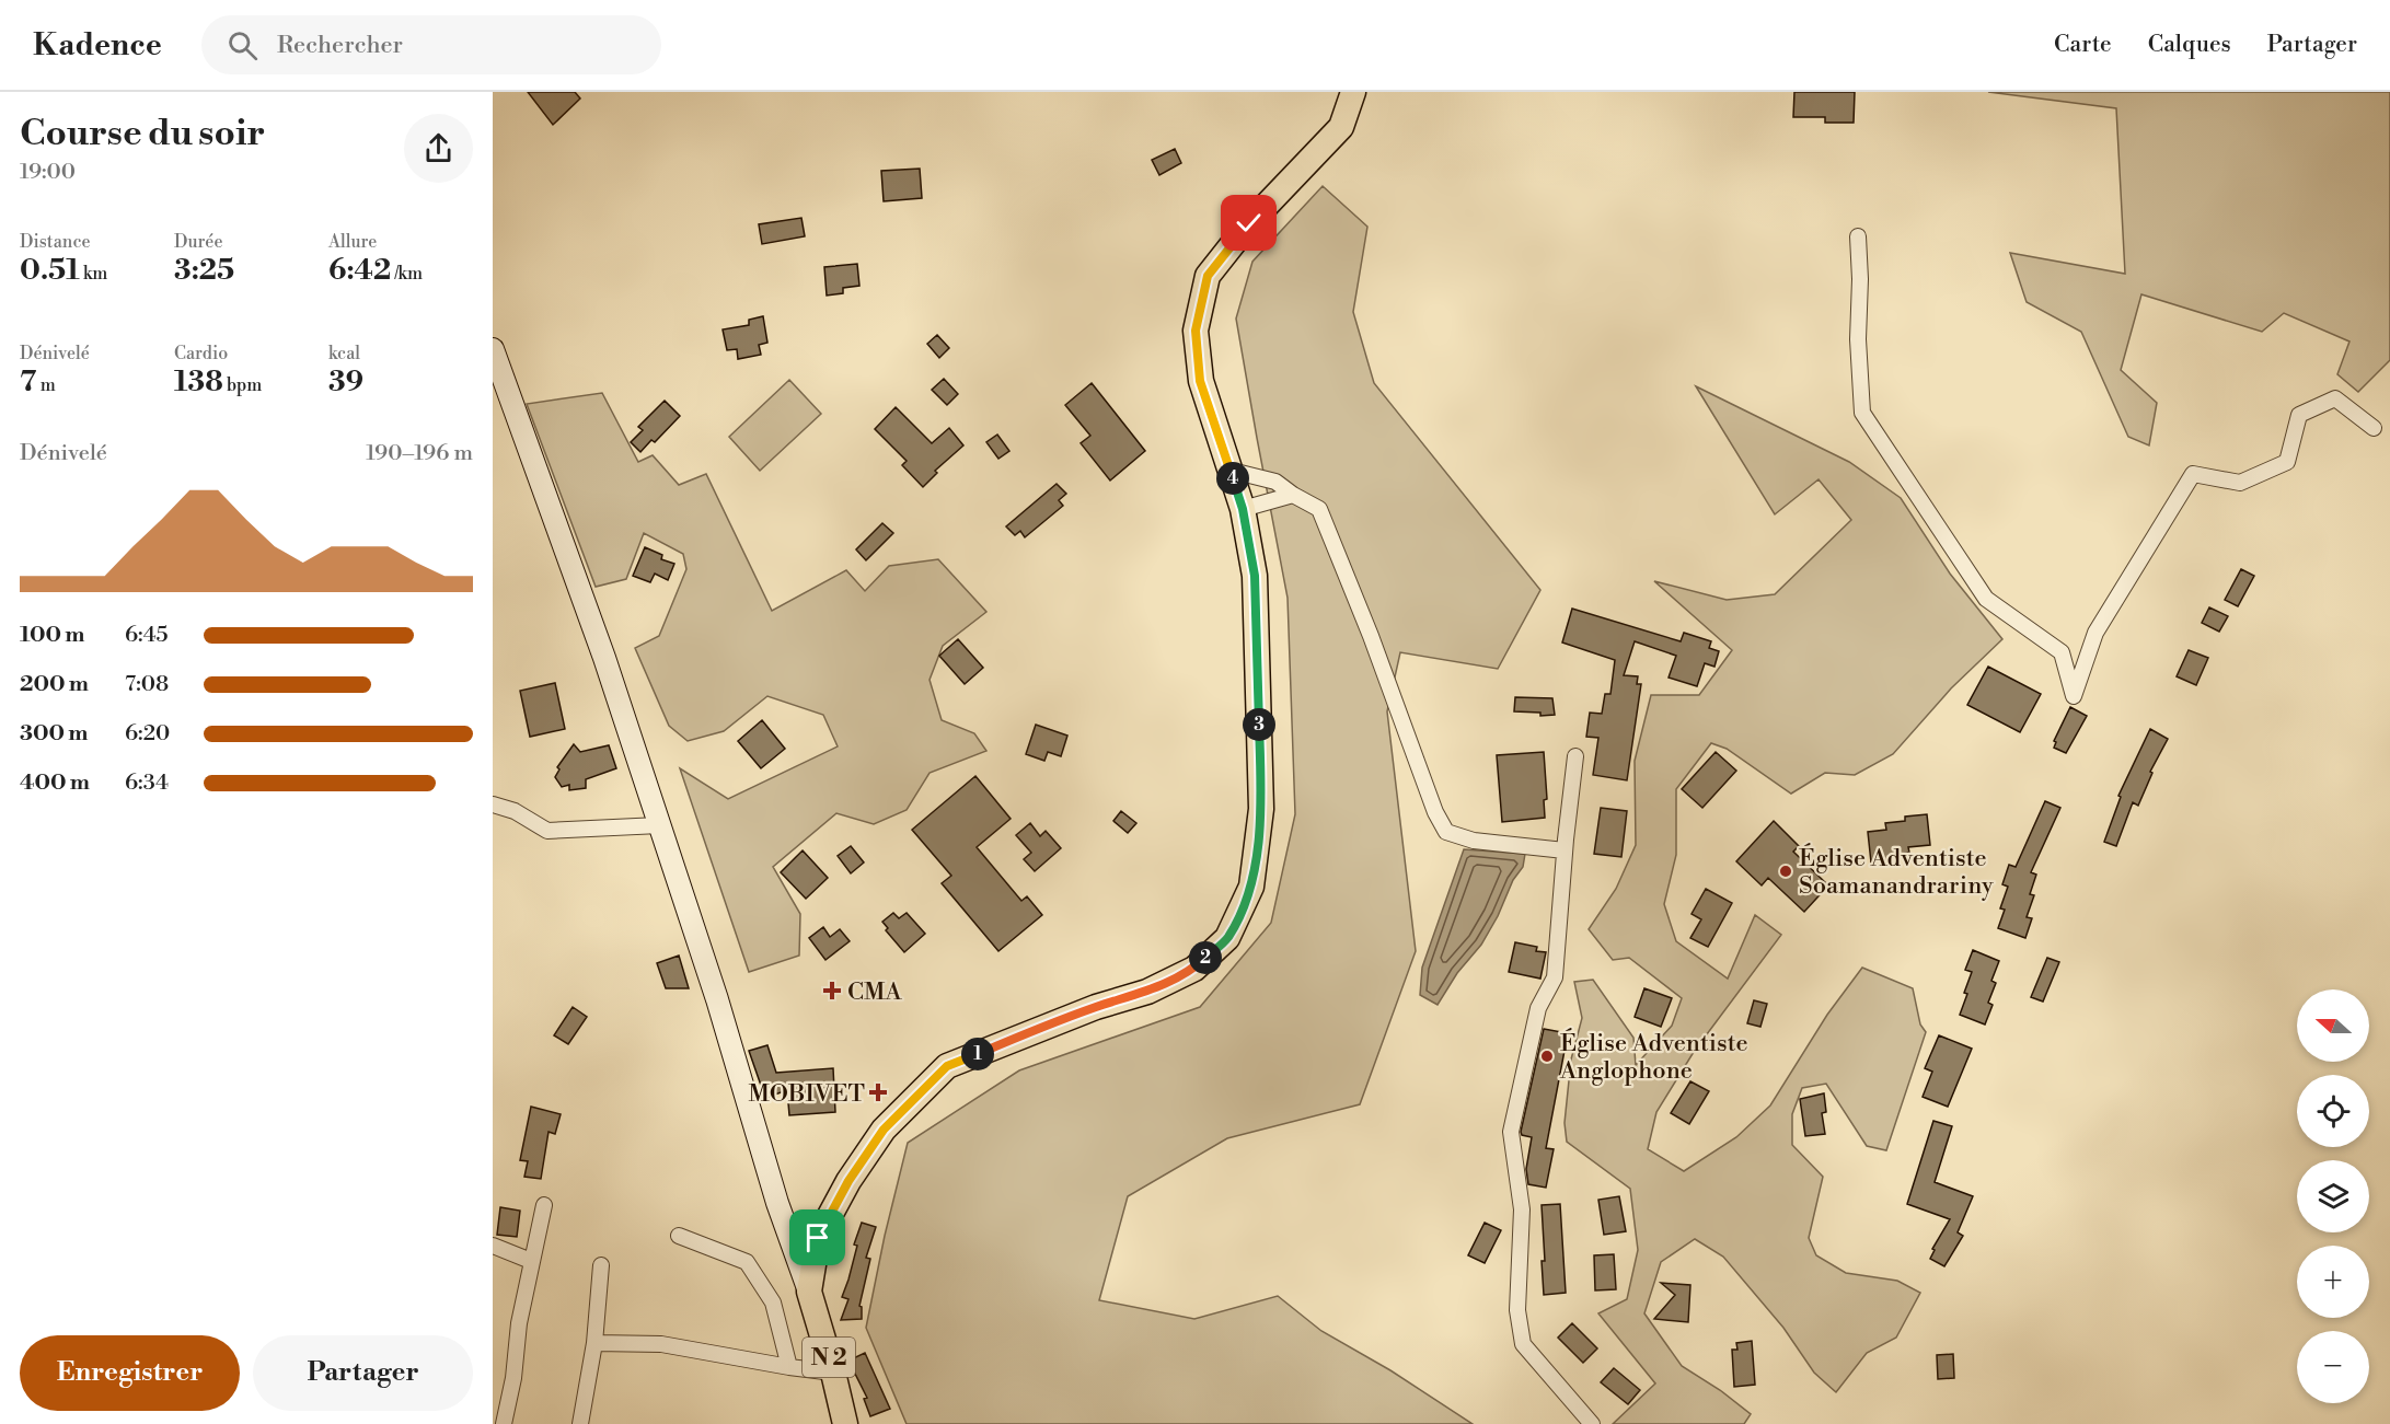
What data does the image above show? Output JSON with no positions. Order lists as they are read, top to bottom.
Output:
{
  "streets": {
    "main road": ["N 2"]
  },
  "places": {
    "other": ["Église Adventiste Soamanandrariny", "Église Adventiste Anglophone"],
    "health": ["CMA", "MOBIVET"]
  },
  "north": "left",
  "page": {
    "header": "Kadence",
    "search": "Rechercher",
    "nav": ["Carte", "Calques", "Partager"],
    "heading": ["Course du soir", "19:00"],
    "stats": [
      ["Distance", "0.51 km"],
      ["Durée", "3:25"],
      ["Allure", "6:42 /km"],
      ["Dénivelé", "7 m"],
      ["Cardio", "138 bpm"],
      ["kcal", "39"]
    ],
    "chart": ["Dénivelé", "190–196 m"],
    "pins": [
      "4",
      "3",
      "2",
      "1"
    ],
    "list": [
      {
        "name": "100 m",
        "note": "6:45"
      },
      {
        "name": "200 m",
        "note": "7:08"
      },
      {
        "name": "300 m",
        "note": "6:20"
      },
      {
        "name": "400 m",
        "note": "6:34"
      }
    ],
    "map_buttons": ["+", "−"],
    "buttons": ["Enregistrer", "Partager"]
  }
}
